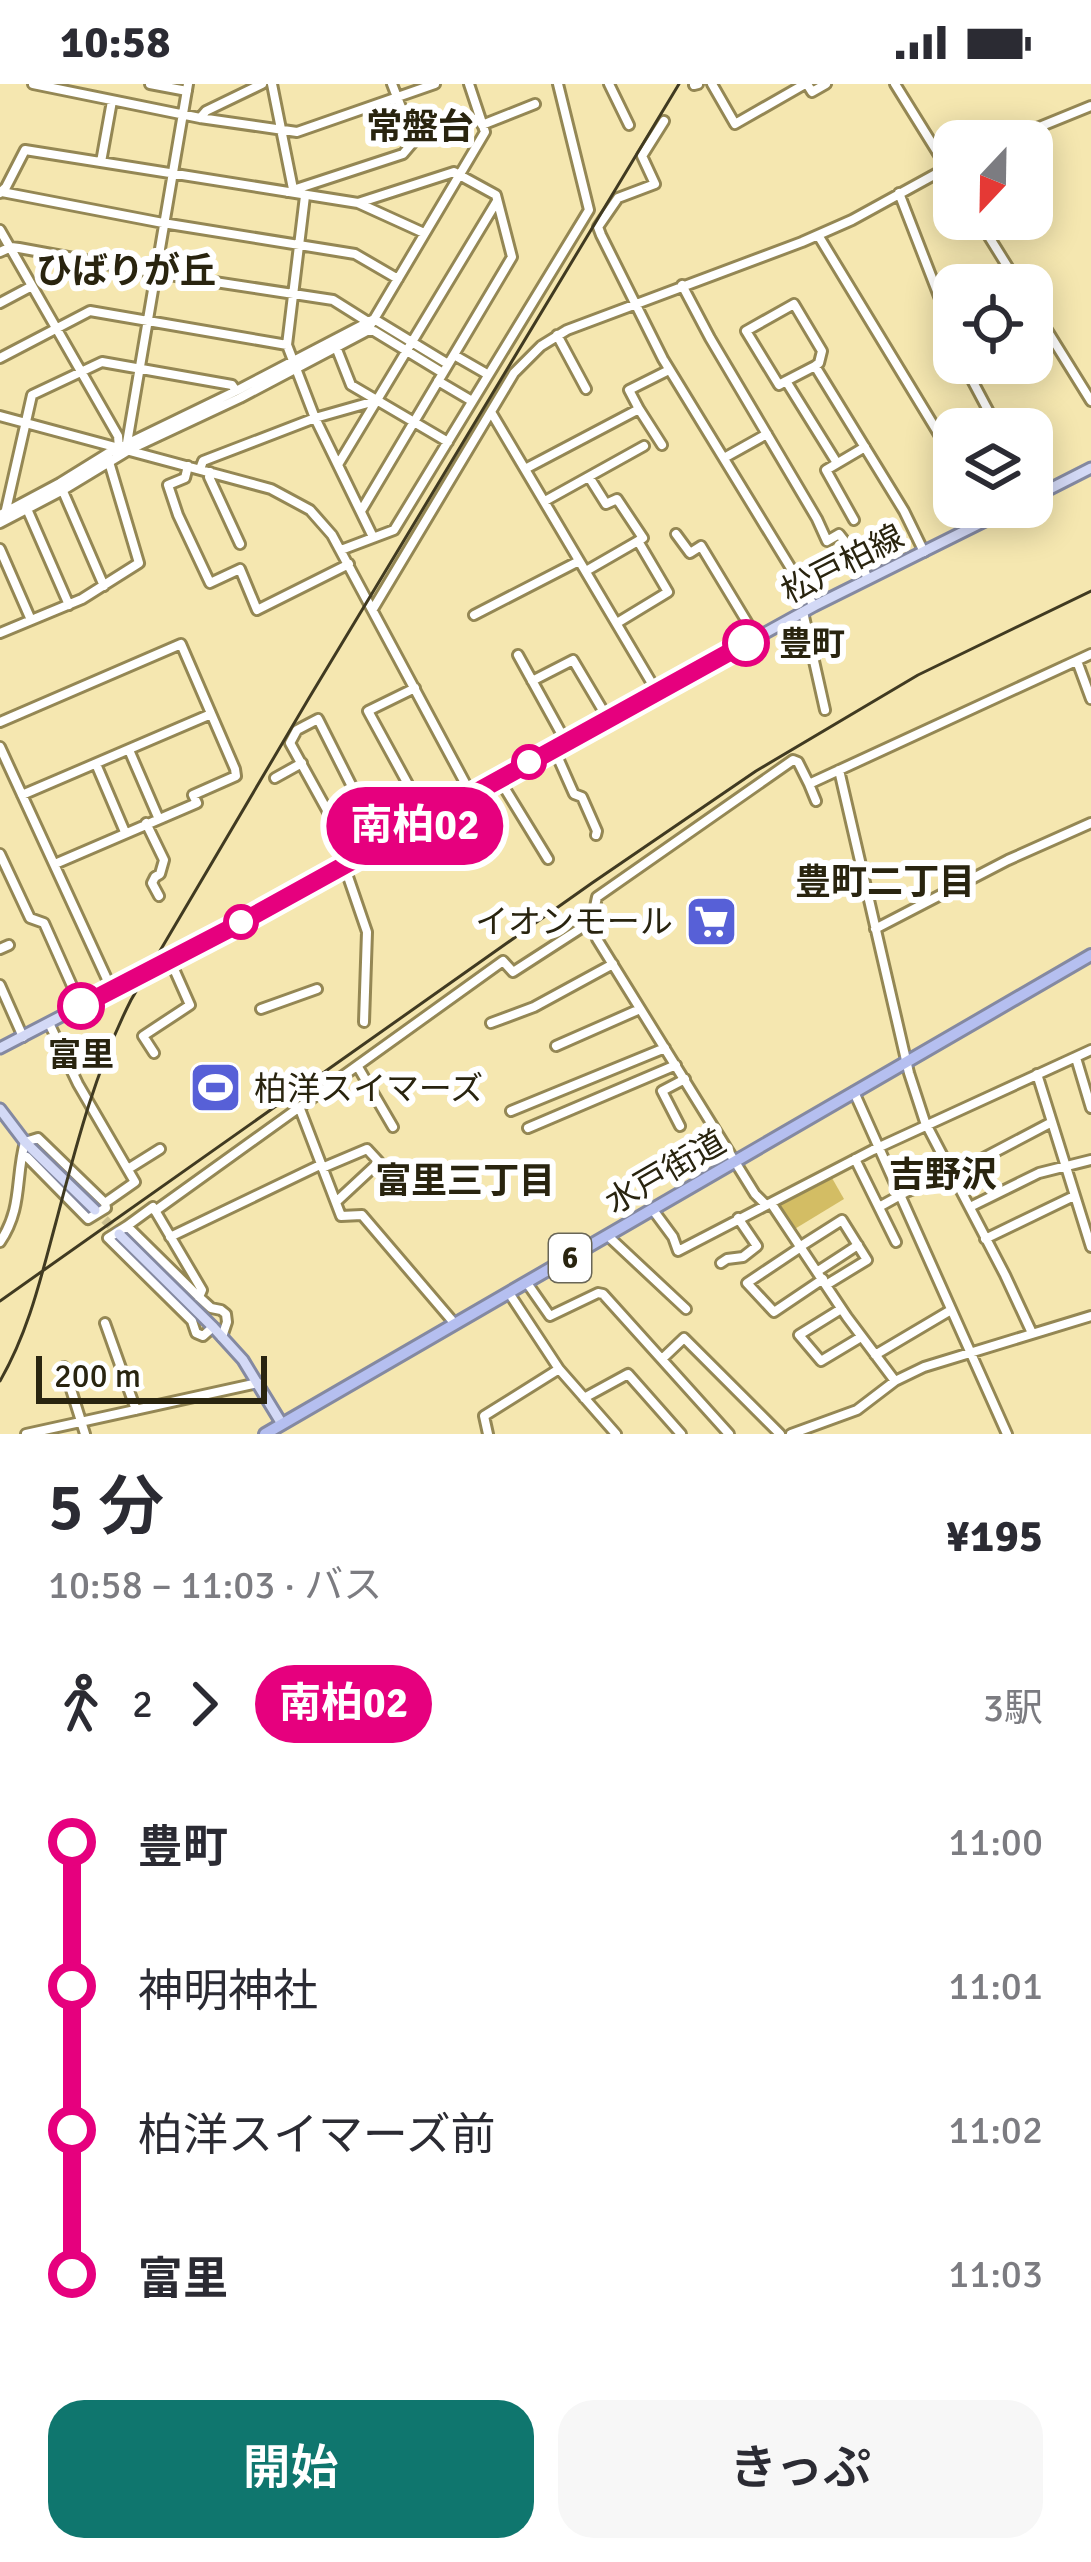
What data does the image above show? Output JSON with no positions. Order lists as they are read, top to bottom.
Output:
{
  "streets": {
    "highway": ["水戸街道", "6"],
    "main road": ["松戸柏線"]
  },
  "districts": [
    "常盤台",
    "ひばりが丘",
    "豊町二丁目",
    "吉野沢",
    "富里三丁目"
  ],
  "places": {
    "other": ["豊町", "富里"],
    "supermarket": ["イオンモール"],
    "sports": ["柏洋スイマーズ"]
  },
  "lines": ["bus line 南柏02"],
  "scale_bar": "200 m",
  "north": "bottom",
  "page": {
    "status": "10:58",
    "on_map": "南柏02",
    "scale": "200 m",
    "heading": ["5 分", "10:58 – 11:03 · バス", "¥195"],
    "legs": ["2", "南柏02", "3駅"],
    "list": [
      {
        "name": "豊町",
        "value": "11:00"
      },
      {
        "name": "神明神社",
        "value": "11:01"
      },
      {
        "name": "柏洋スイマーズ前",
        "value": "11:02"
      },
      {
        "name": "富里",
        "value": "11:03"
      }
    ],
    "buttons": ["開始", "きっぷ"]
  }
}
